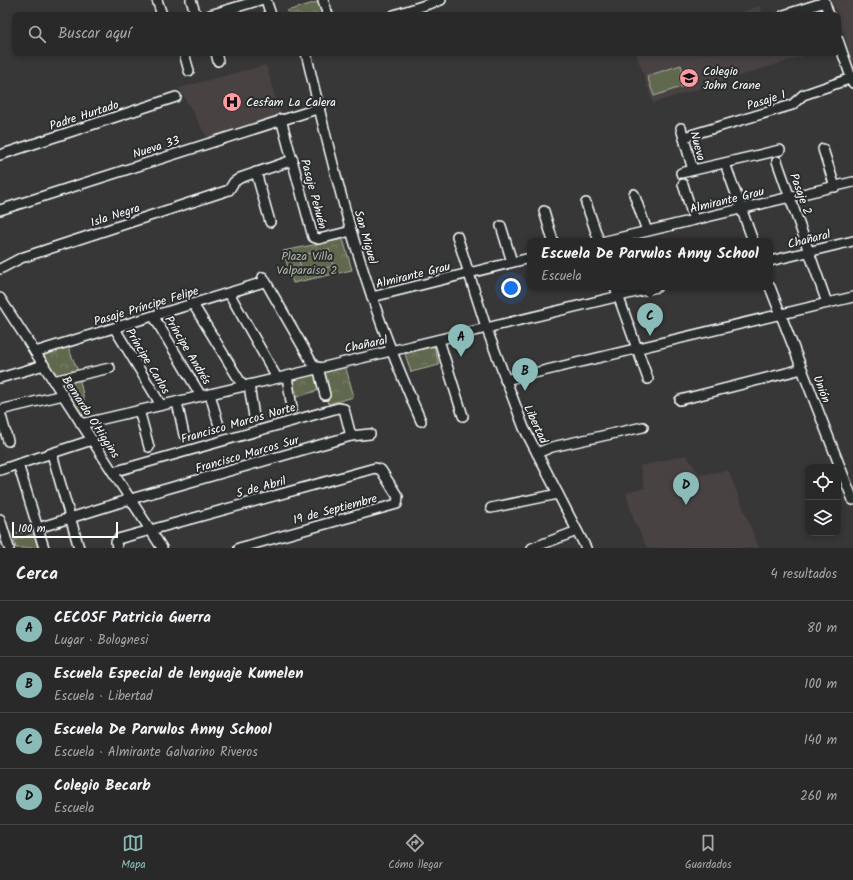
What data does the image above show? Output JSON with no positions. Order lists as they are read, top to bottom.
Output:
{
  "streets": {
    "street": [
      "Pasaje 1",
      "Padre Hurtado",
      "Nueva",
      "Nueva 33",
      "Pasaje Pehuén",
      "Pasaje 2",
      "Almirante Grau",
      "Isla Negra",
      "San Miguel",
      "Chañaral",
      "Pasaje Príncipe Felipe",
      "Príncipe Andrés",
      "Príncipe Carlos",
      "Unión",
      "Bernardo O'Higgins",
      "Francisco Marcos Norte",
      "Libertad",
      "Francisco Marcos Sur",
      "5 de Abril",
      "19 de Septiembre"
    ]
  },
  "crossings": [
    ["Pasaje 1", "Nueva"],
    ["Nueva 33", "Pasaje Pehuén"],
    ["Nueva 33", "San Miguel"],
    ["Pasaje Pehuén", "Isla Negra"],
    ["Pasaje Pehuén", "San Miguel"],
    ["Pasaje 2", "Almirante Grau"],
    ["Pasaje 2", "Chañaral"],
    ["Almirante Grau", "San Miguel"],
    ["Almirante Grau", "Libertad"],
    ["San Miguel", "Chañaral"],
    ["Chañaral", "Pasaje Príncipe Felipe"],
    ["Chañaral", "Príncipe Andrés"],
    ["Chañaral", "Príncipe Carlos"],
    ["Chañaral", "Bernardo O'Higgins"],
    ["Chañaral", "Libertad"],
    ["Pasaje Príncipe Felipe", "Príncipe Andrés"],
    ["Pasaje Príncipe Felipe", "Príncipe Carlos"],
    ["Pasaje Príncipe Felipe", "Bernardo O'Higgins"],
    ["Bernardo O'Higgins", "Francisco Marcos Norte"],
    ["Bernardo O'Higgins", "Francisco Marcos Sur"],
    ["Bernardo O'Higgins", "5 de Abril"],
    ["Francisco Marcos Norte", "Francisco Marcos Sur"],
    ["5 de Abril", "19 de Septiembre"]
  ],
  "parks": ["Plaza Villa Valparaiso 2"],
  "places": {
    "school or university": ["Colegio John Crane"],
    "hospital": ["Cesfam La Calera"]
  },
  "scale_bar": "100 m",
  "page": {
    "search": "Buscar aquí",
    "popup": ["Escuela De Parvulos Anny School", "Escuela"],
    "pins": [
      "C",
      "A",
      "B",
      "D"
    ],
    "scale": "100 m",
    "heading": ["Cerca", "4 resultados"],
    "list": [
      {
        "mark": "A",
        "name": "CECOSF Patricia Guerra",
        "note": "Lugar · Bolognesi",
        "value": "80 m"
      },
      {
        "mark": "B",
        "name": "Escuela Especial de lenguaje Kumelen",
        "note": "Escuela · Libertad",
        "value": "100 m"
      },
      {
        "mark": "C",
        "name": "Escuela De Parvulos Anny School",
        "note": "Escuela · Almirante Galvarino Riveros",
        "value": "140 m"
      },
      {
        "mark": "D",
        "name": "Colegio Becarb",
        "note": "Escuela",
        "value": "260 m"
      }
    ],
    "nav": ["Mapa", "Cómo llegar", "Guardados"]
  }
}
